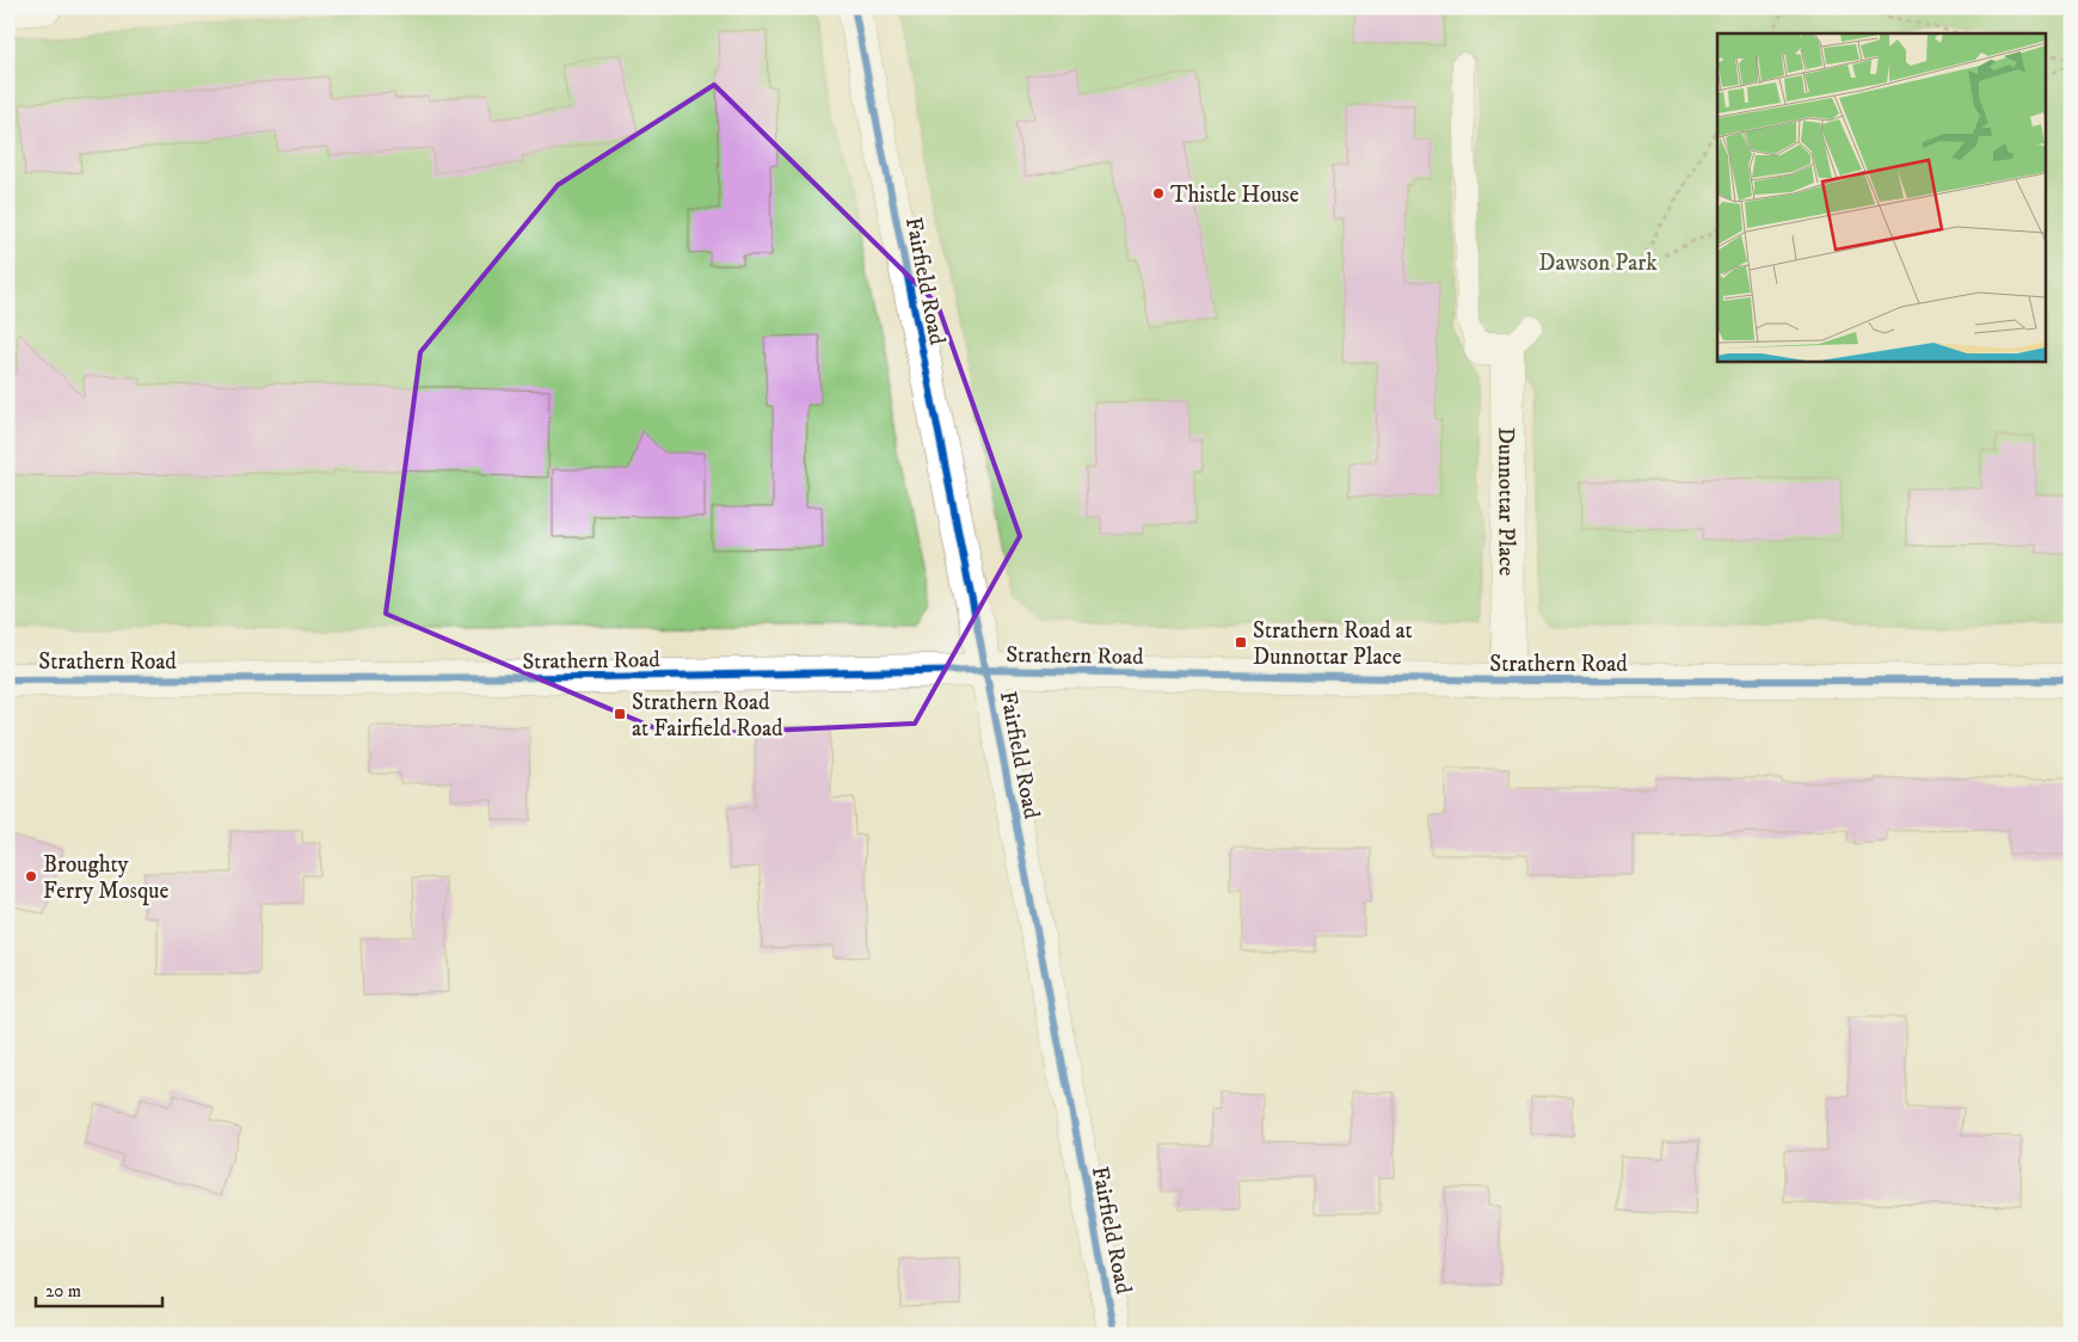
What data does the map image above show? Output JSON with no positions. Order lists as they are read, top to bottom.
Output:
{
  "streets": {
    "street": ["Fairfield Road", "Dunnottar Place", "Strathern Road"]
  },
  "crossings": [
    ["Fairfield Road", "Strathern Road"],
    ["Dunnottar Place", "Strathern Road"]
  ],
  "parks": ["Dawson Park"],
  "places": {
    "other": ["Thistle House", "Broughty Ferry Mosque"],
    "transit": ["Strathern Road at Dunnottar Place", "Strathern Road at Fairfield Road"]
  },
  "scale_bar": "20 m"
}
